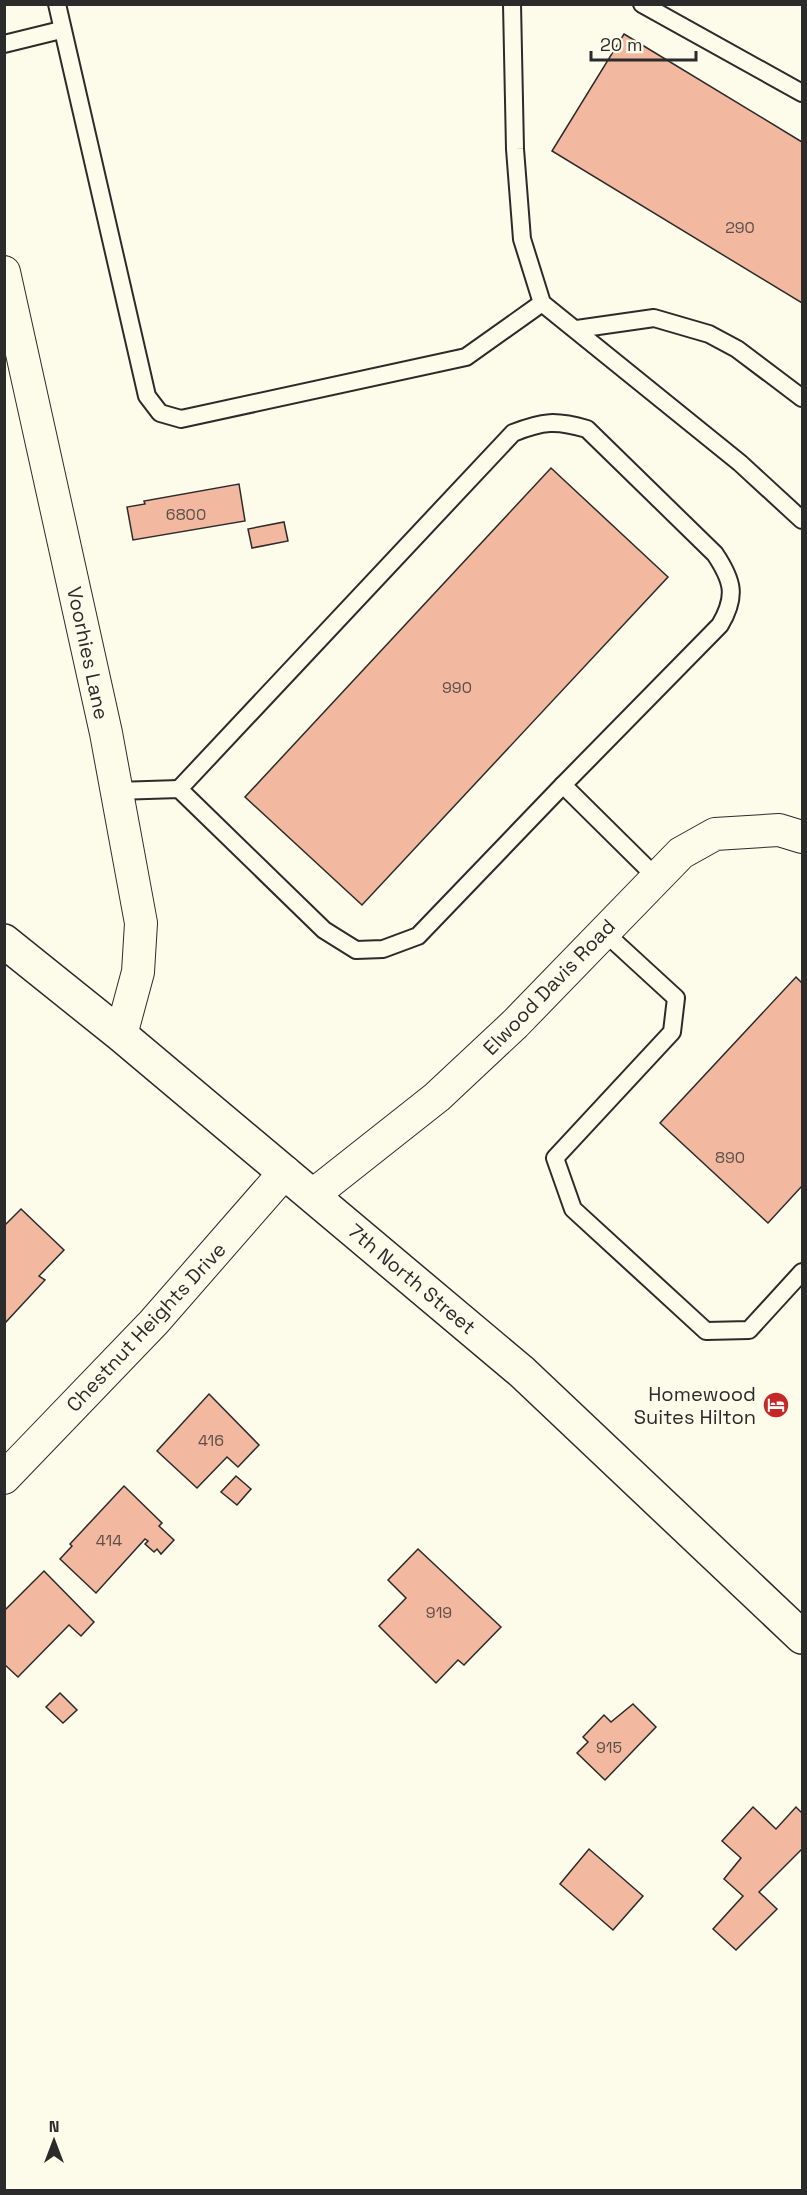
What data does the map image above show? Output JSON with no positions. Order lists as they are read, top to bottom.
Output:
{
  "streets": {
    "street": [
      "Voorhies Lane",
      "Elwood Davis Road",
      "7th North Street",
      "Chestnut Heights Drive"
    ]
  },
  "crossings": [
    ["Voorhies Lane", "7th North Street"],
    ["Elwood Davis Road", "7th North Street"],
    ["7th North Street", "Chestnut Heights Drive"]
  ],
  "places": {
    "hotel": ["Homewood Suites Hilton"]
  },
  "house_numbers": [
    "290",
    "6800",
    "990",
    "890",
    "416",
    "414",
    "919",
    "915"
  ],
  "scale_bar": "20 m",
  "north": "top"
}
